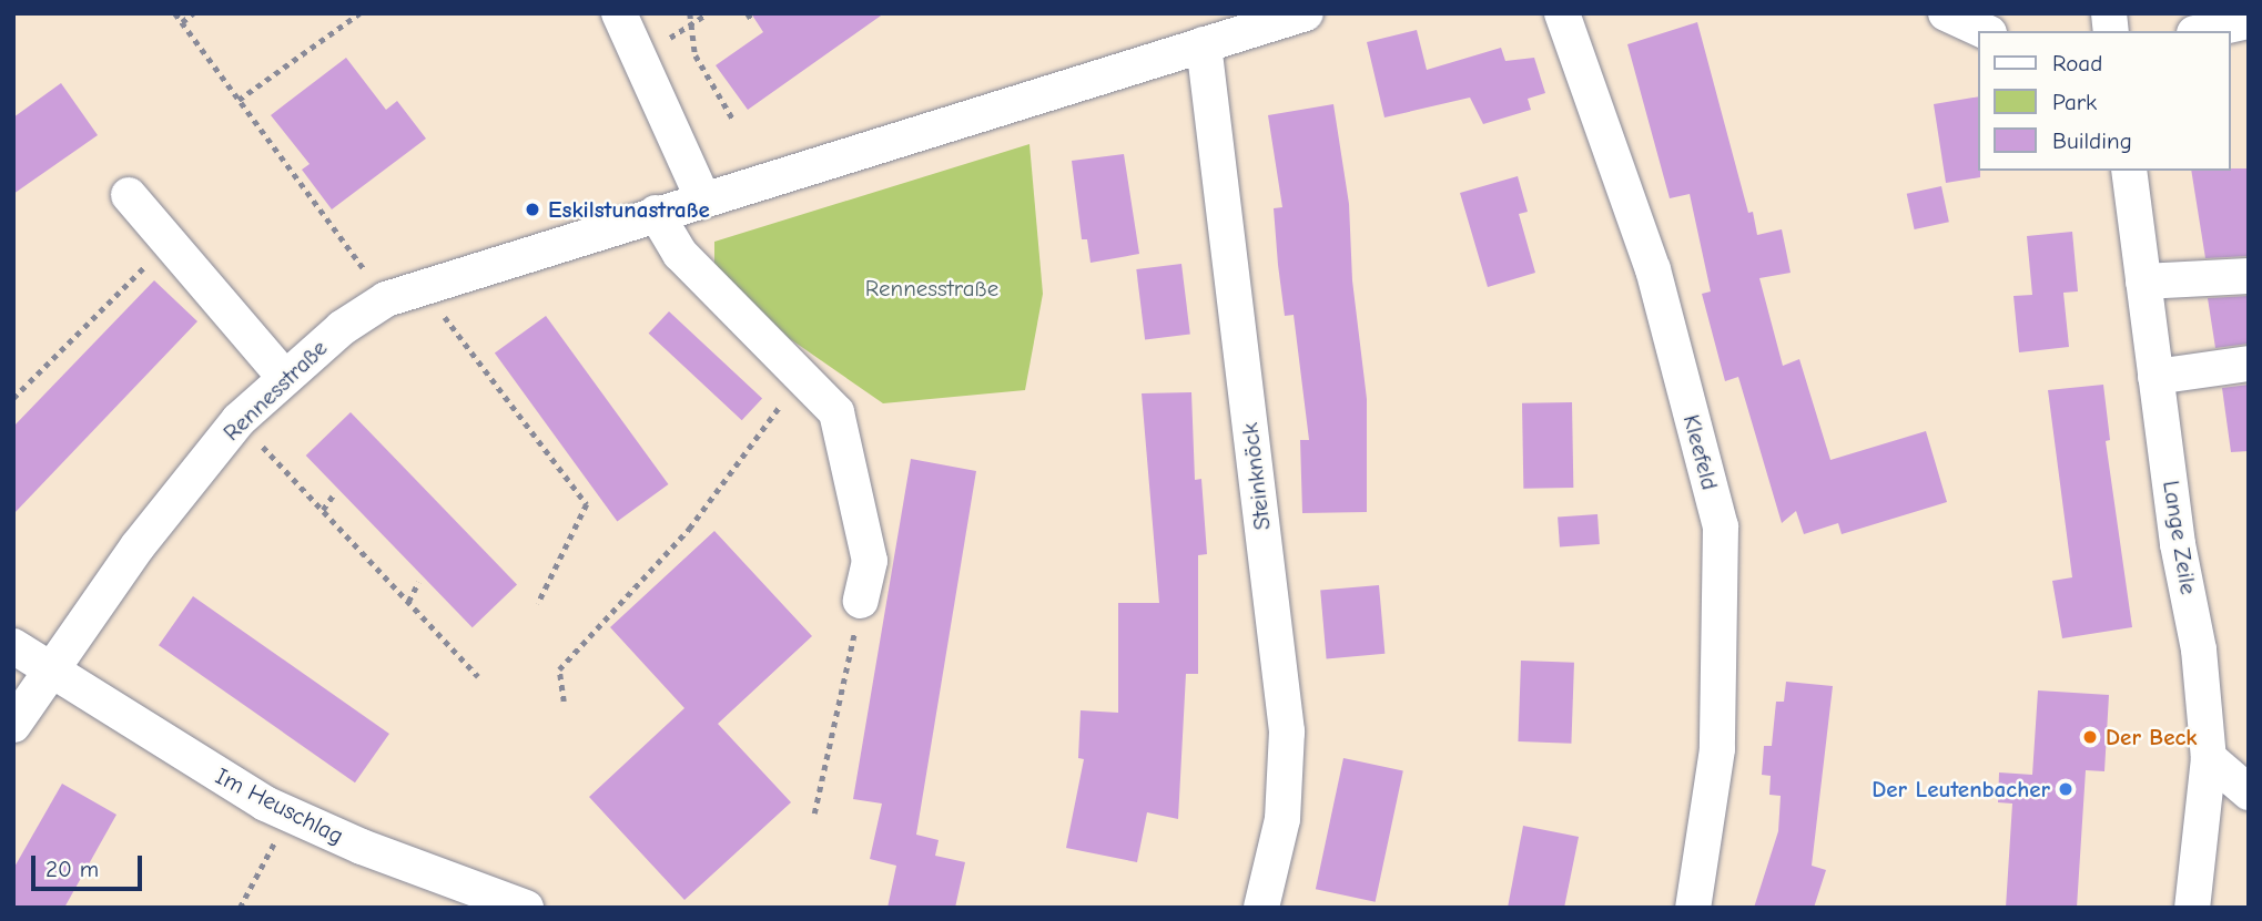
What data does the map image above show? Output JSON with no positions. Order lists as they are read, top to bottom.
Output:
{
  "streets": {
    "street": [
      "Rennesstraße",
      "Kleefeld",
      "Steinknöck",
      "Lange Zeile",
      "Im Heuschlag"
    ]
  },
  "crossings": [
    ["Rennesstraße", "Steinknöck"],
    ["Rennesstraße", "Im Heuschlag"]
  ],
  "parks": ["Rennesstraße"],
  "places": ["Eskilstunastraße", "Der Beck", "Der Leutenbacher"],
  "legend": ["Road", "Park", "Building"],
  "scale_bar": "20 m"
}
